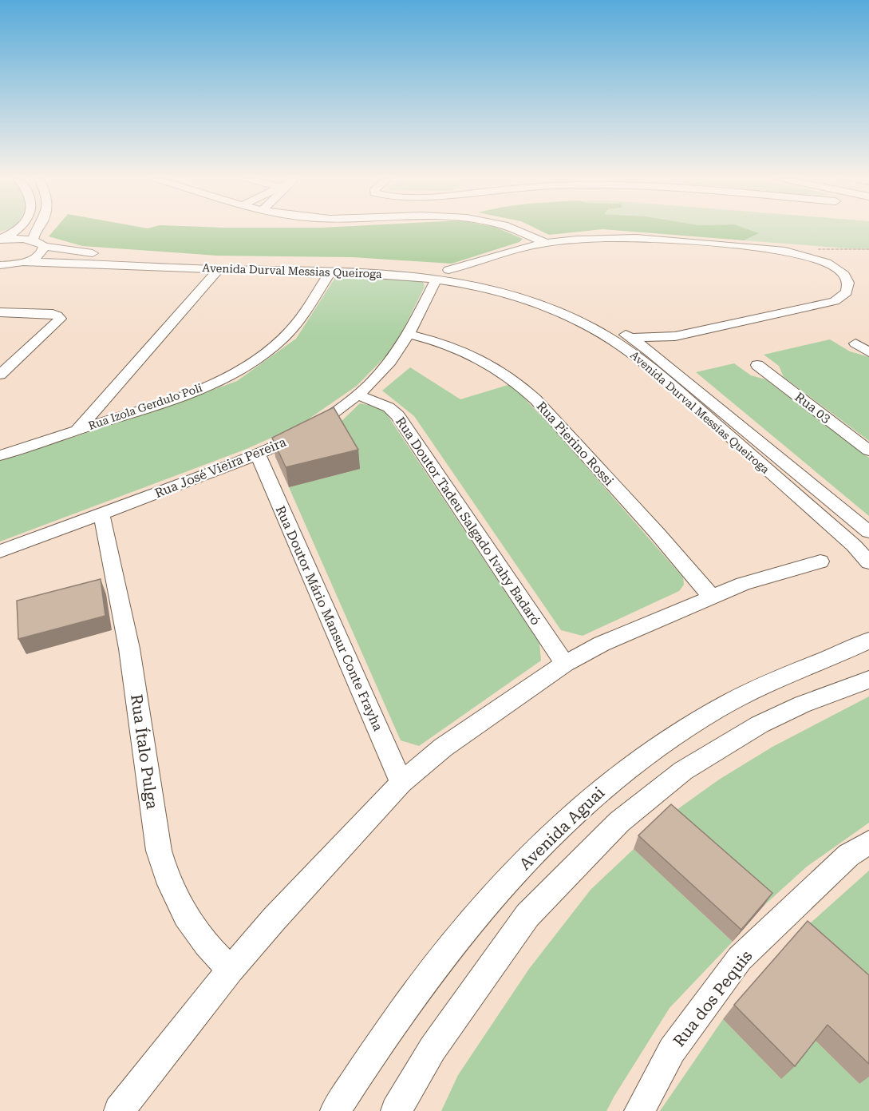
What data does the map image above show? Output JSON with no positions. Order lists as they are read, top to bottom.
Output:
{
  "streets": {
    "street": [
      "Avenida Durval Messias Queiroga",
      "Rua Izola Gerdulo Poli",
      "Rua 03",
      "Rua Pierino Rossi",
      "Rua José Vieira Pereira",
      "Rua Doutor Tadeu Salgado Ivahy Badaró",
      "Rua Doutor Mário Mansur Conte Frayha",
      "Rua Ítalo Pulga",
      "Avenida Aguai",
      "Rua dos Pequis"
    ]
  },
  "crossings": [
    ["Avenida Durval Messias Queiroga", "Rua Izola Gerdulo Poli"],
    ["Avenida Durval Messias Queiroga", "Rua José Vieira Pereira"],
    ["Rua Pierino Rossi", "Rua José Vieira Pereira"],
    ["Rua José Vieira Pereira", "Rua Doutor Tadeu Salgado Ivahy Badaró"],
    ["Rua José Vieira Pereira", "Rua Doutor Mário Mansur Conte Frayha"],
    ["Rua José Vieira Pereira", "Rua Ítalo Pulga"]
  ]
}
